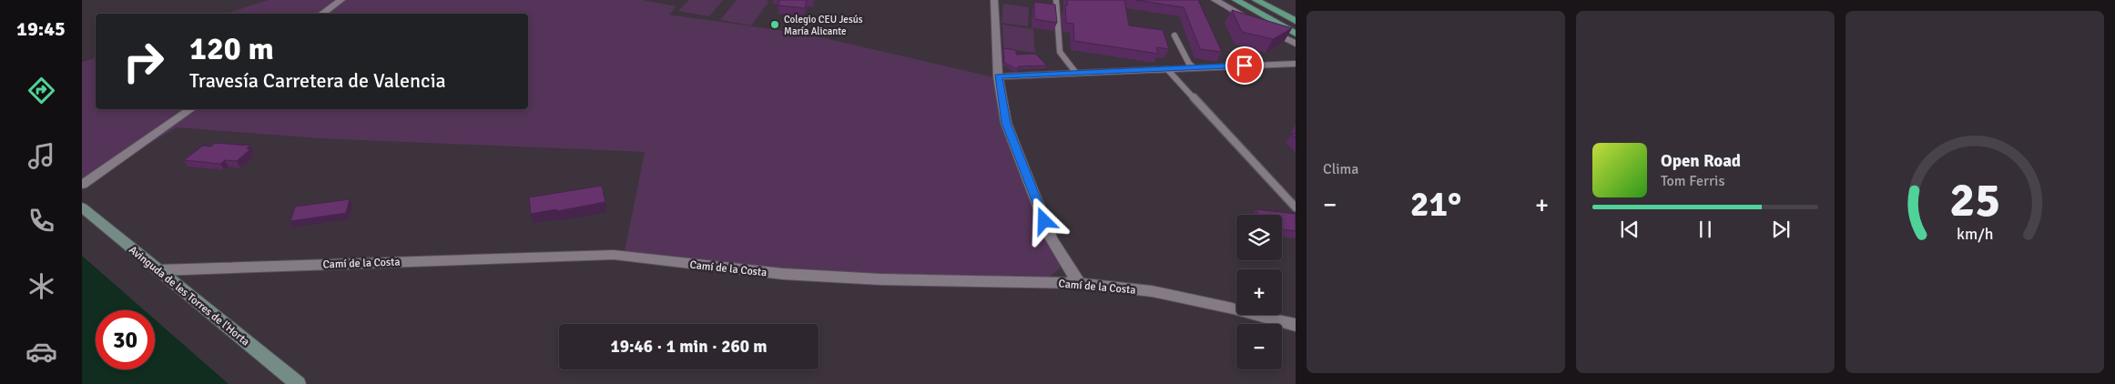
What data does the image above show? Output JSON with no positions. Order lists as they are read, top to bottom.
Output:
{
  "streets": {
    "main road": ["Avinguda de les Torres de l'Horta"],
    "street": ["Camí de la Costa"]
  },
  "crossings": [
    ["Camí de la Costa", "Avinguda de les Torres de l'Horta"]
  ],
  "places": ["Colegio CEU Jesús María Alicante"],
  "page": {
    "tabs": "19:45",
    "tile": "Clima",
    "turn": ["120 m", "Travesía Carretera de Valencia"],
    "song": ["Open Road", "Tom Ferris"],
    "heat": ["−", "21°", "+"],
    "map_buttons": ["+", "−"],
    "limit": "30",
    "trip": "19:46 · 1 min · 260 m",
    "gauge": ["25", "km/h"]
  }
}
